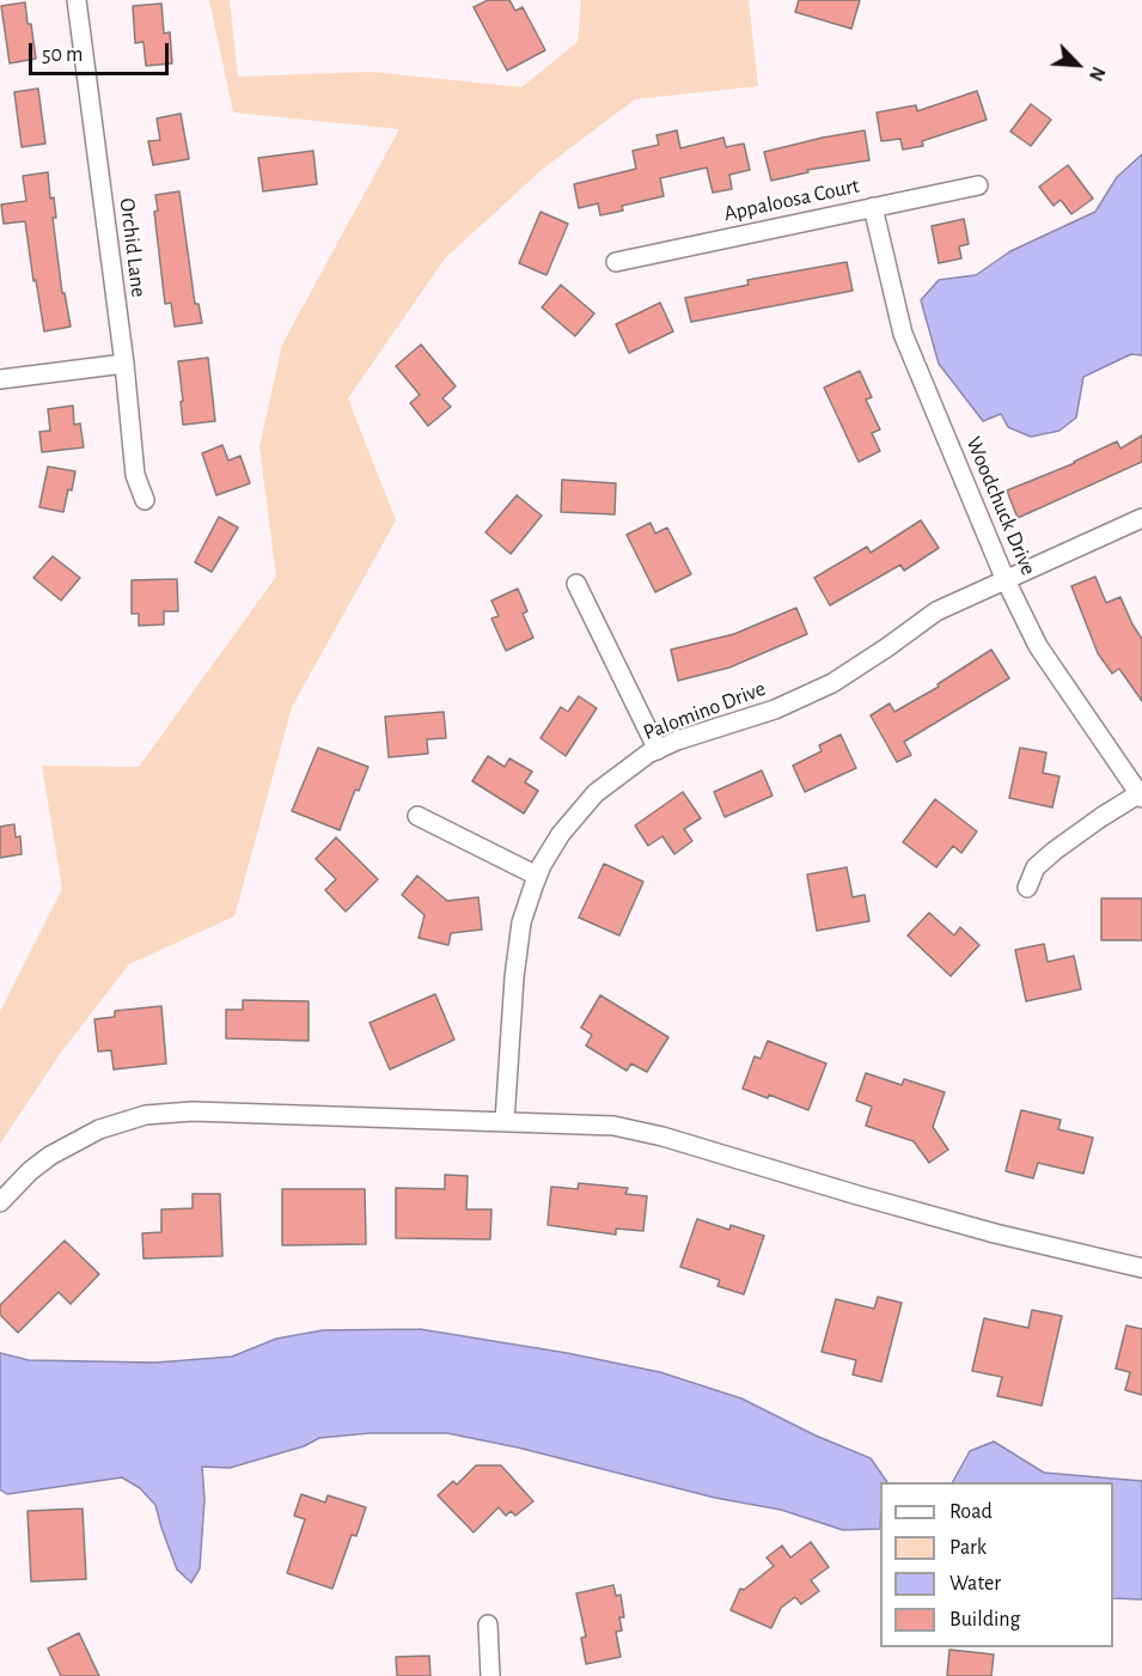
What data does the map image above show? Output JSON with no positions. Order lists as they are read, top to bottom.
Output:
{
  "streets": {
    "street": [
      "Appaloosa Court",
      "Orchid Lane",
      "Woodchuck Drive",
      "Palomino Drive"
    ]
  },
  "crossings": [
    ["Appaloosa Court", "Woodchuck Drive"],
    ["Woodchuck Drive", "Palomino Drive"]
  ],
  "legend": [
    "Road",
    "Park",
    "Water",
    "Building"
  ],
  "scale_bar": "50 m",
  "north": "bottom right"
}
